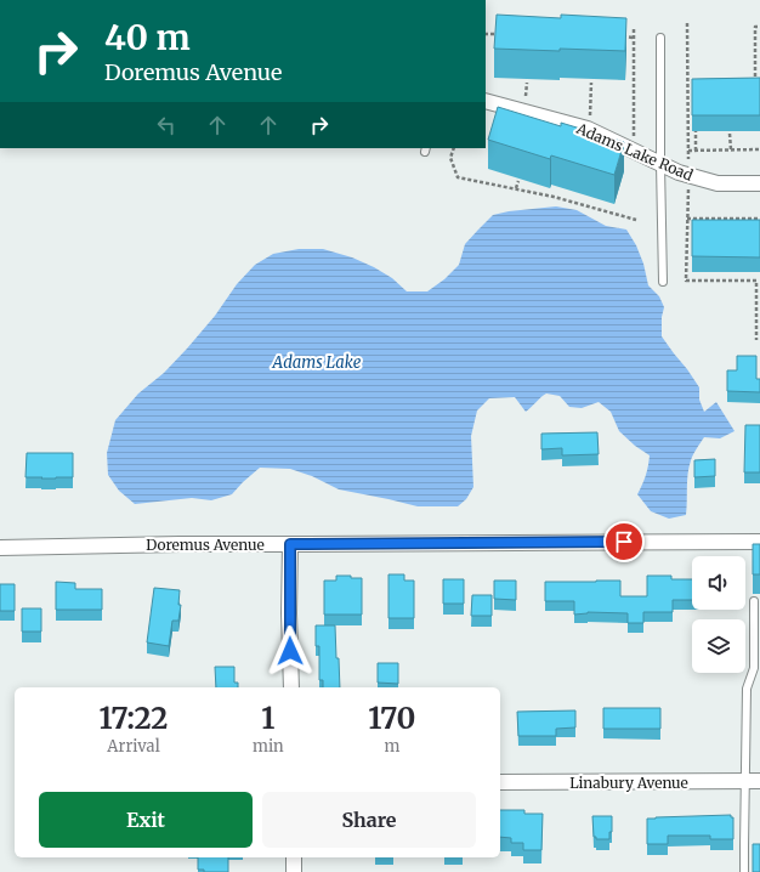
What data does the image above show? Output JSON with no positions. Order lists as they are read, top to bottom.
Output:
{
  "streets": {
    "street": ["Adams Lake Road", "Doremus Avenue", "Linabury Avenue"]
  },
  "water": ["Adams Lake"],
  "page": {
    "turn": ["40 m", "Doremus Avenue"],
    "eta": [
      "17:22",
      "Arrival",
      "1",
      "min",
      "170",
      "m"
    ],
    "buttons": ["Exit", "Share"]
  }
}
